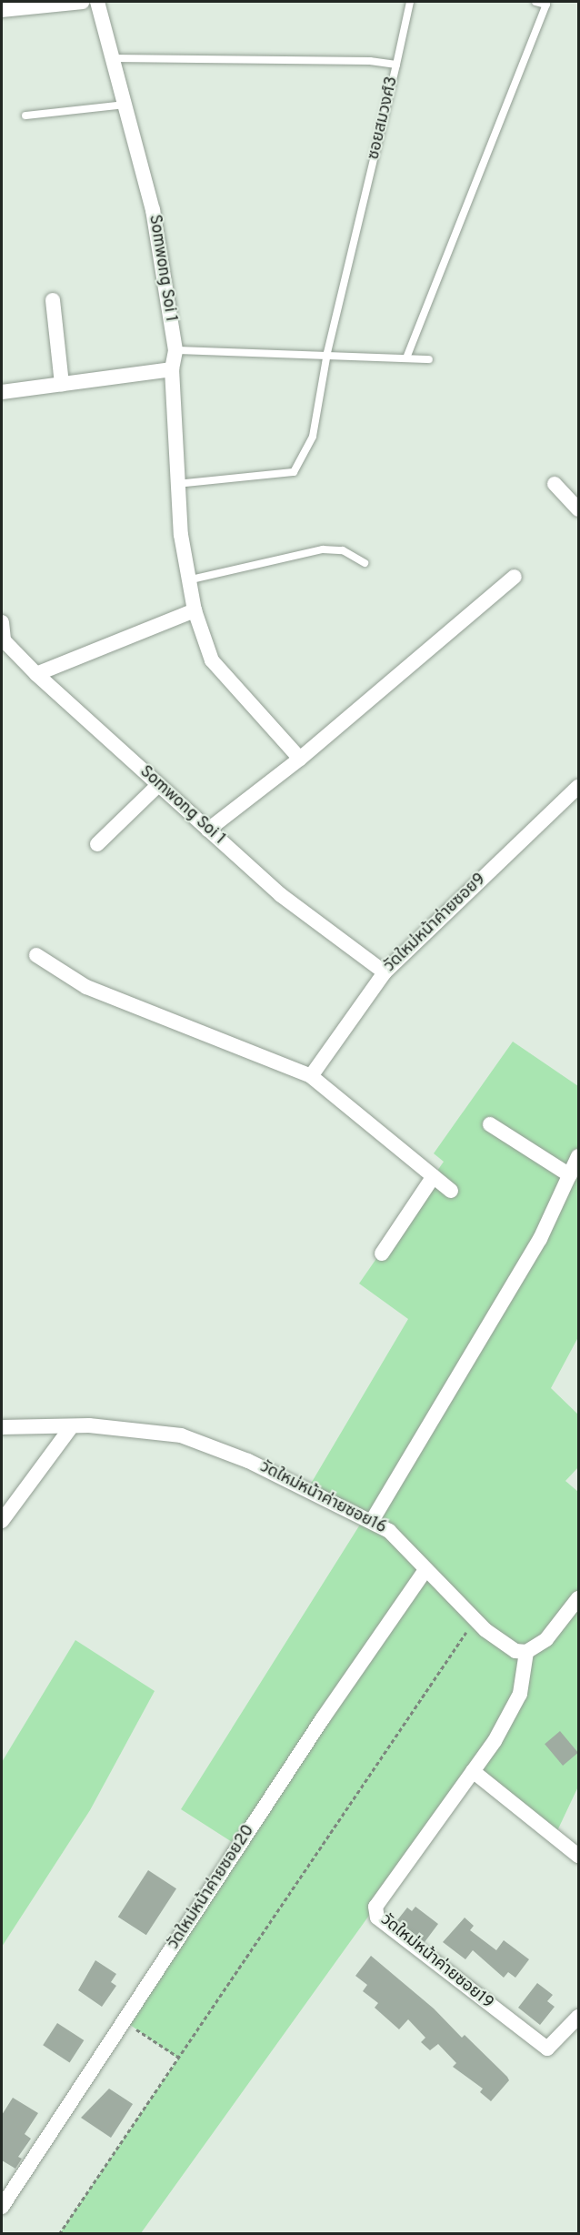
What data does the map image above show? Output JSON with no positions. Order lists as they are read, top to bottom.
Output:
{
  "streets": {
    "street": [
      "Somwong Soi 1",
      "วัดใหม่หน้าค่ายซอย9",
      "วัดใหม่หน้าค่ายซอย16",
      "วัดใหม่หน้าค่ายซอย20",
      "วัดใหม่หน้าค่ายซอย19"
    ],
    "lane": ["ซอยสมวงศ์3"]
  },
  "crossings": [
    ["ซอยสมวงศ์3", "Somwong Soi 1"],
    ["Somwong Soi 1", "วัดใหม่หน้าค่ายซอย9"],
    ["วัดใหม่หน้าค่ายซอย16", "วัดใหม่หน้าค่ายซอย20"],
    ["วัดใหม่หน้าค่ายซอย16", "วัดใหม่หน้าค่ายซอย19"]
  ]
}
